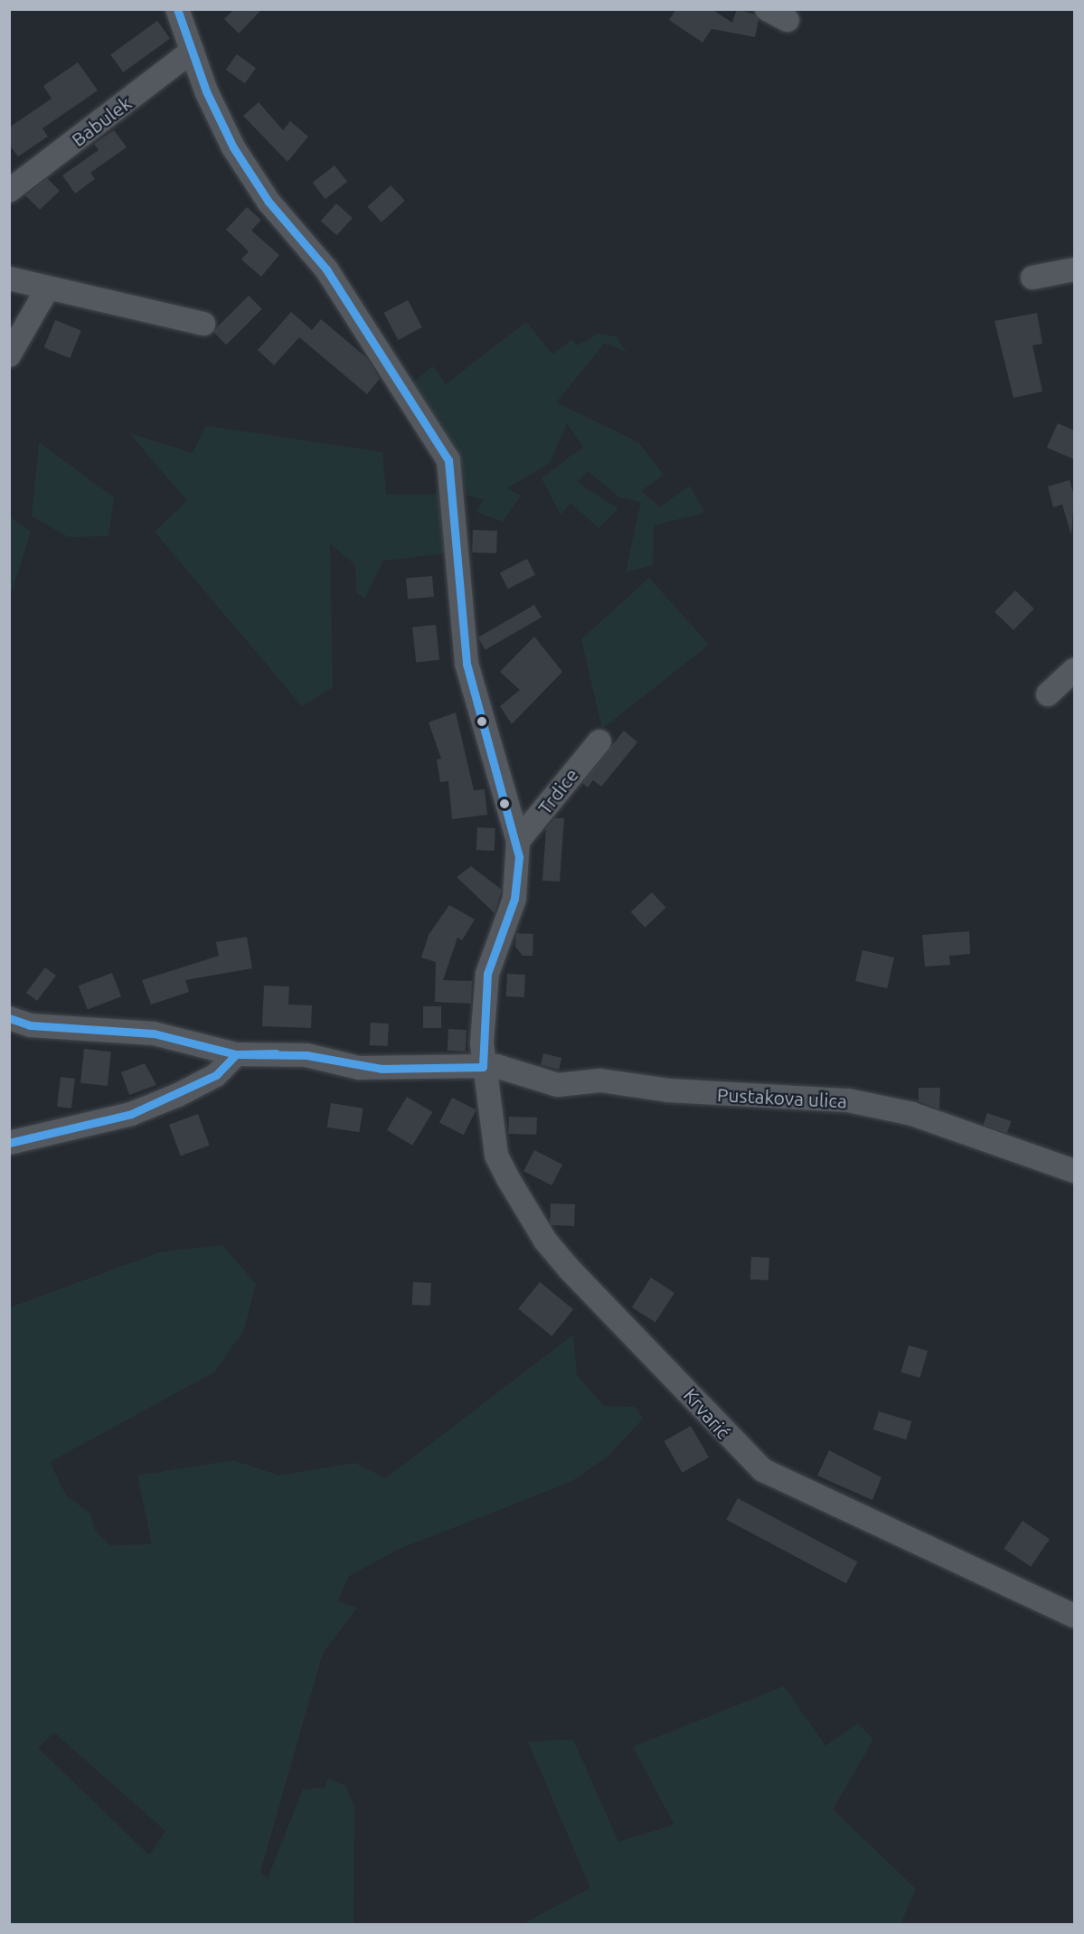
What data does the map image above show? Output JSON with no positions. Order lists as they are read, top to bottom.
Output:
{
  "streets": {
    "street": [
      "Babulek",
      "Trdice",
      "Pustakova ulica",
      "Krvarić"
    ]
  },
  "crossings": [
    ["Babulek", "Trdice"],
    ["Trdice", "Pustakova ulica"],
    ["Trdice", "Krvarić"],
    ["Pustakova ulica", "Krvarić"]
  ]
}
